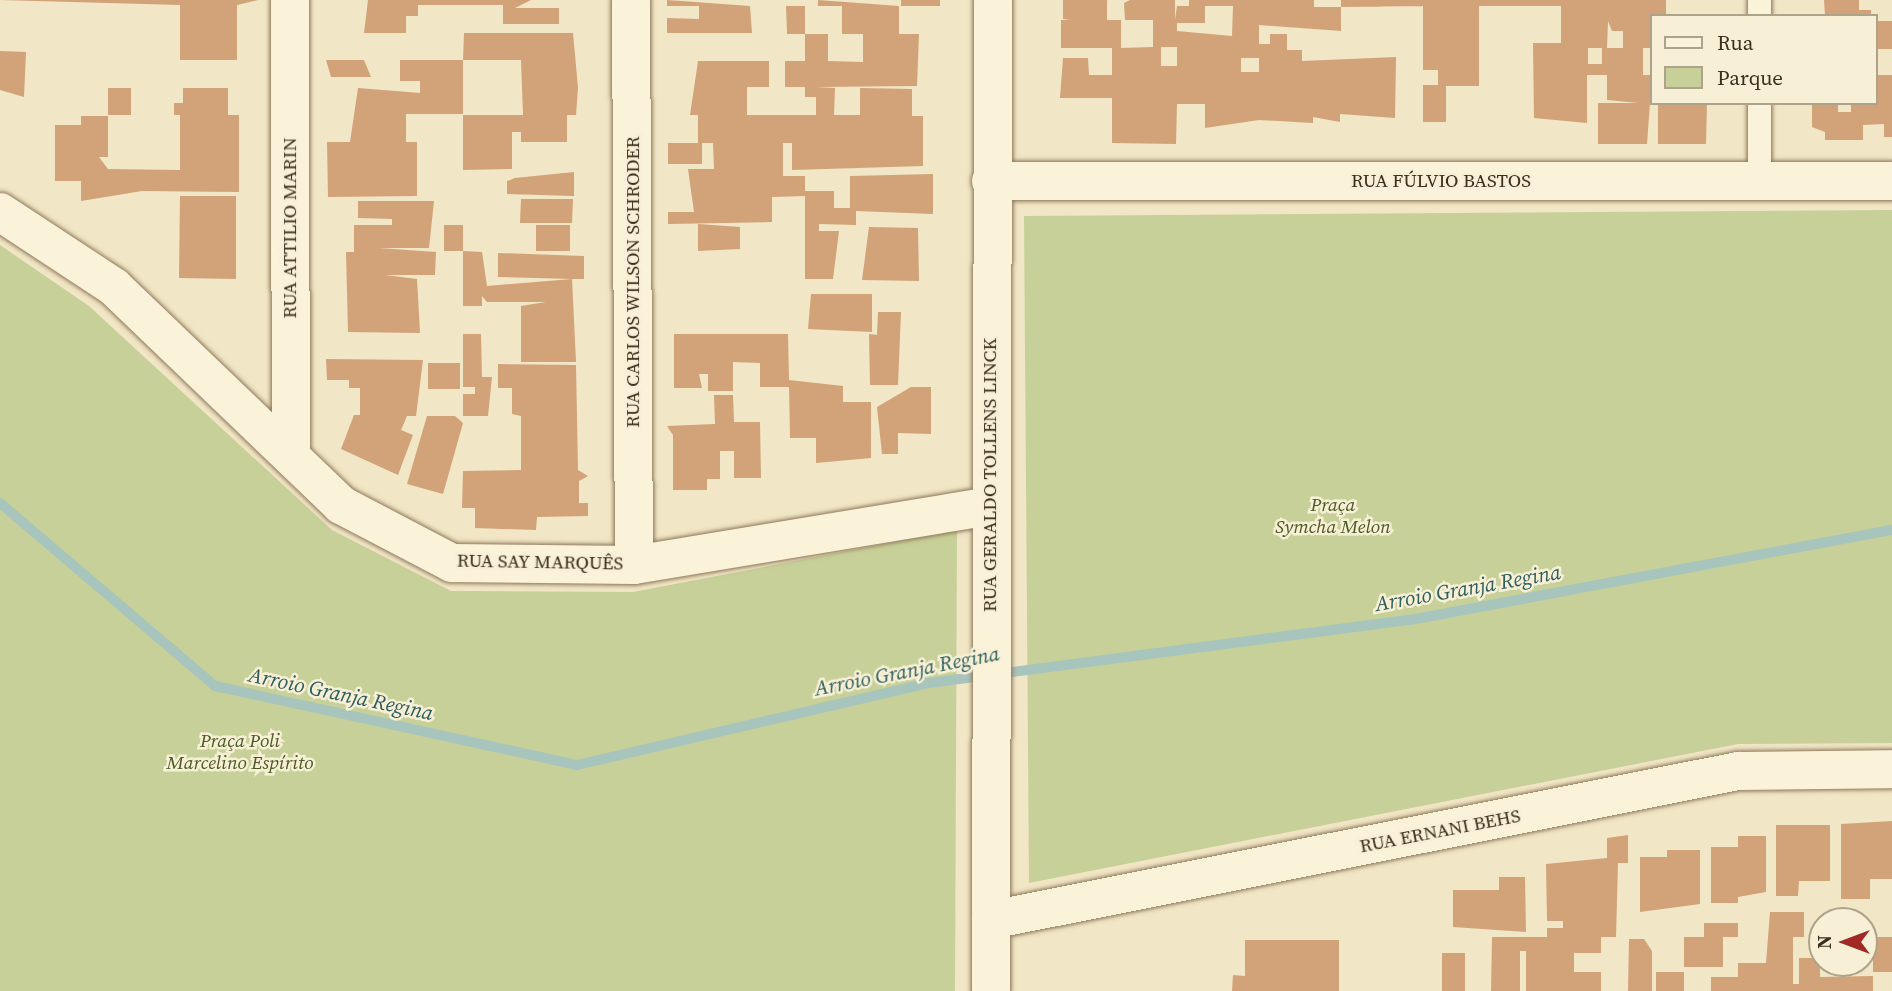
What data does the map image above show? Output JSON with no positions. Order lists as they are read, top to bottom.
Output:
{
  "streets": {
    "street": [
      "RUA FÚLVIO BASTOS",
      "RUA ATTILIO MARIN",
      "RUA CARLOS WILSON SCHRODER",
      "RUA GERALDO TOLLENS LINCK",
      "RUA SAY MARQUÊS",
      "RUA ERNANI BEHS"
    ]
  },
  "crossings": [
    ["RUA FÚLVIO BASTOS", "RUA GERALDO TOLLENS LINCK"],
    ["RUA ATTILIO MARIN", "RUA SAY MARQUÊS"],
    ["RUA CARLOS WILSON SCHRODER", "RUA SAY MARQUÊS"],
    ["RUA GERALDO TOLLENS LINCK", "RUA SAY MARQUÊS"],
    ["RUA GERALDO TOLLENS LINCK", "RUA ERNANI BEHS"]
  ],
  "water": ["Arroio Granja Regina"],
  "parks": ["Praça Symcha Melon", "Praça Poli Marcelino Espírito"],
  "legend": ["Rua", "Parque"],
  "north": "left"
}
